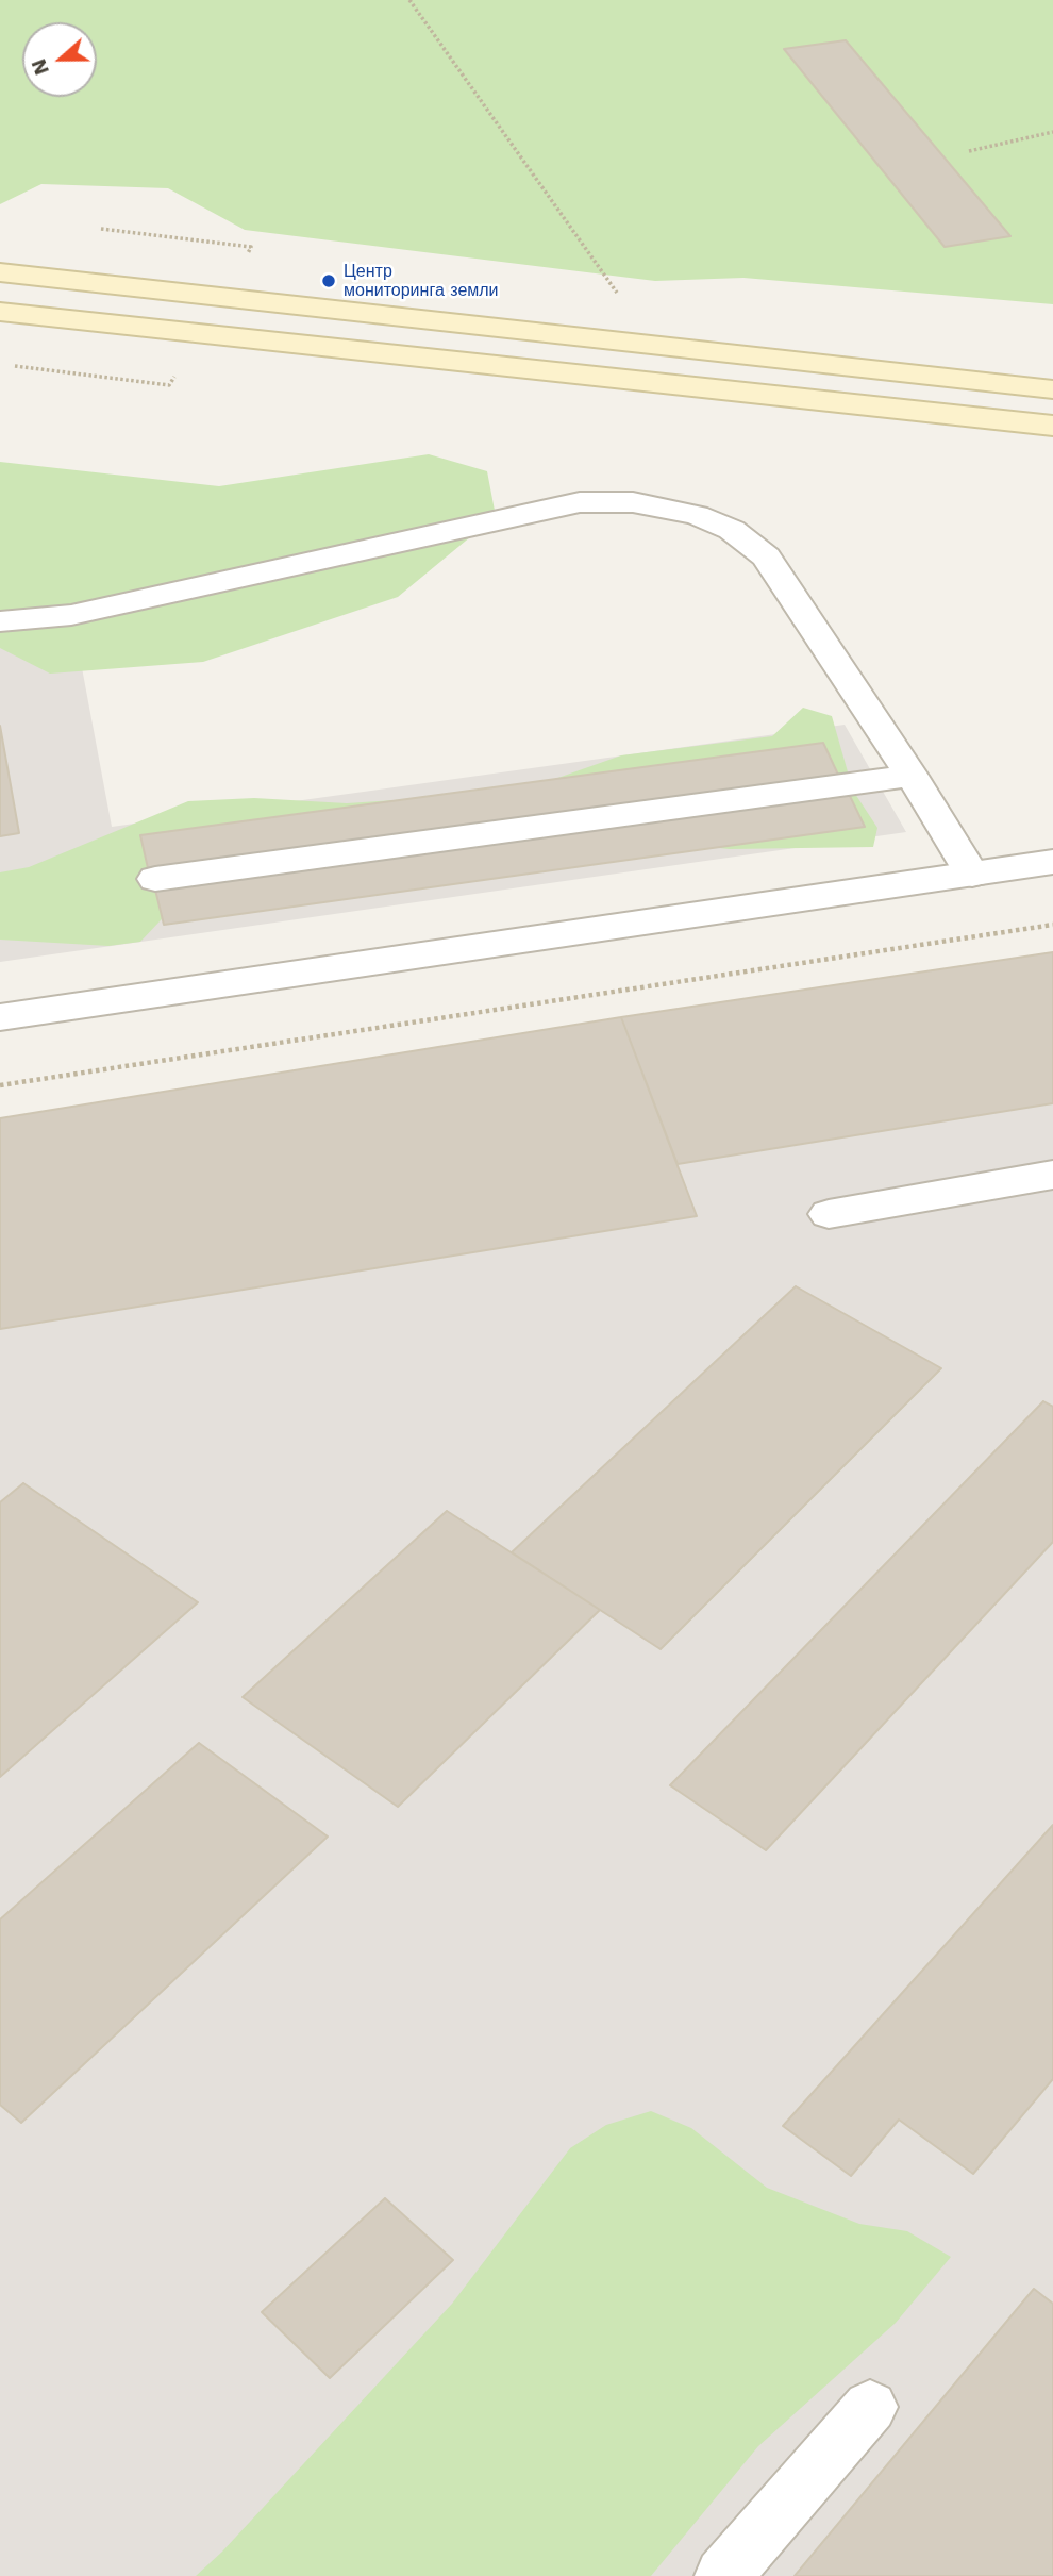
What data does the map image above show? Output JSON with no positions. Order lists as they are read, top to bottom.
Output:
{
  "places": ["Центр мониторинга земли"],
  "north": "left"
}
